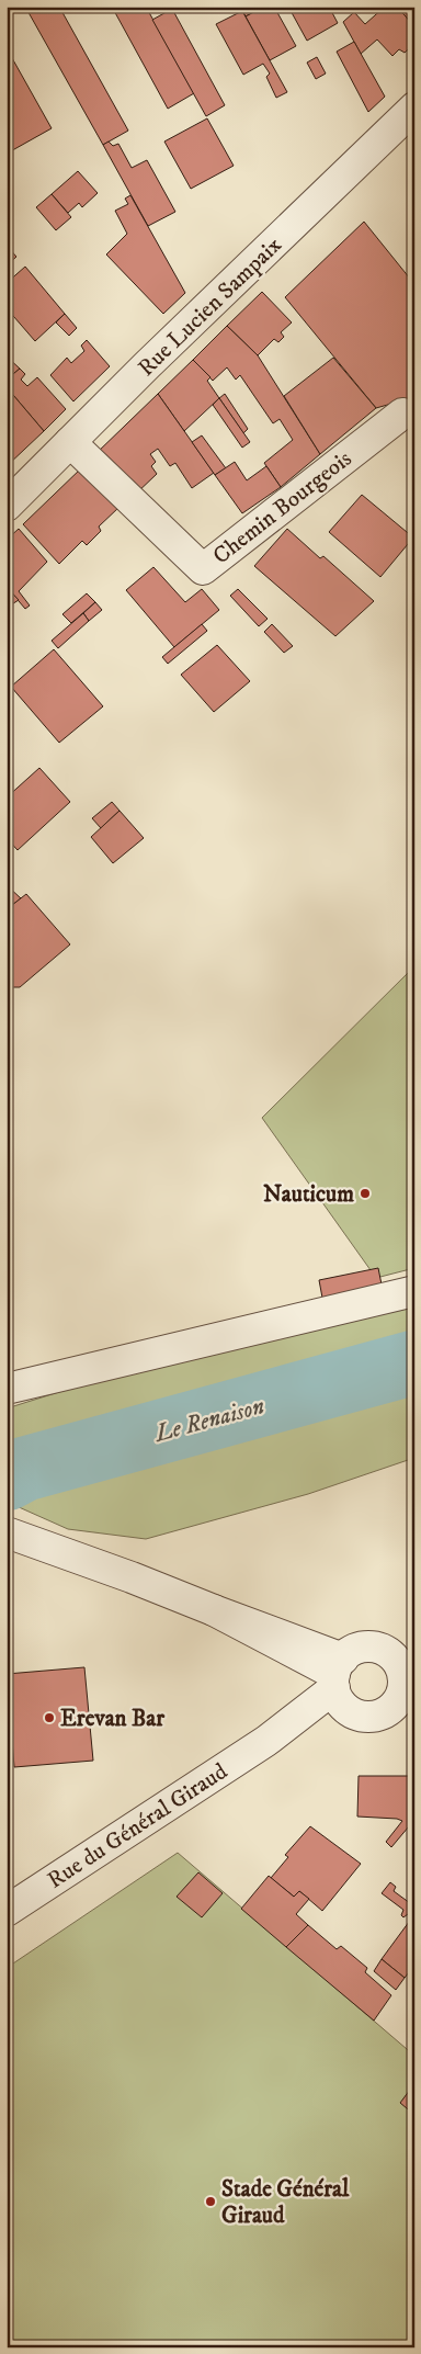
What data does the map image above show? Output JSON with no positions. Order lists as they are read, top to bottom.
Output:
{
  "streets": {
    "street": ["Rue Lucien Sampaix", "Chemin Bourgeois", "Rue du Général Giraud"]
  },
  "crossings": [
    ["Rue Lucien Sampaix", "Chemin Bourgeois"]
  ],
  "water": ["Le Renaison"],
  "places": ["Nauticum", "Erevan Bar", "Stade Général Giraud"]
}
